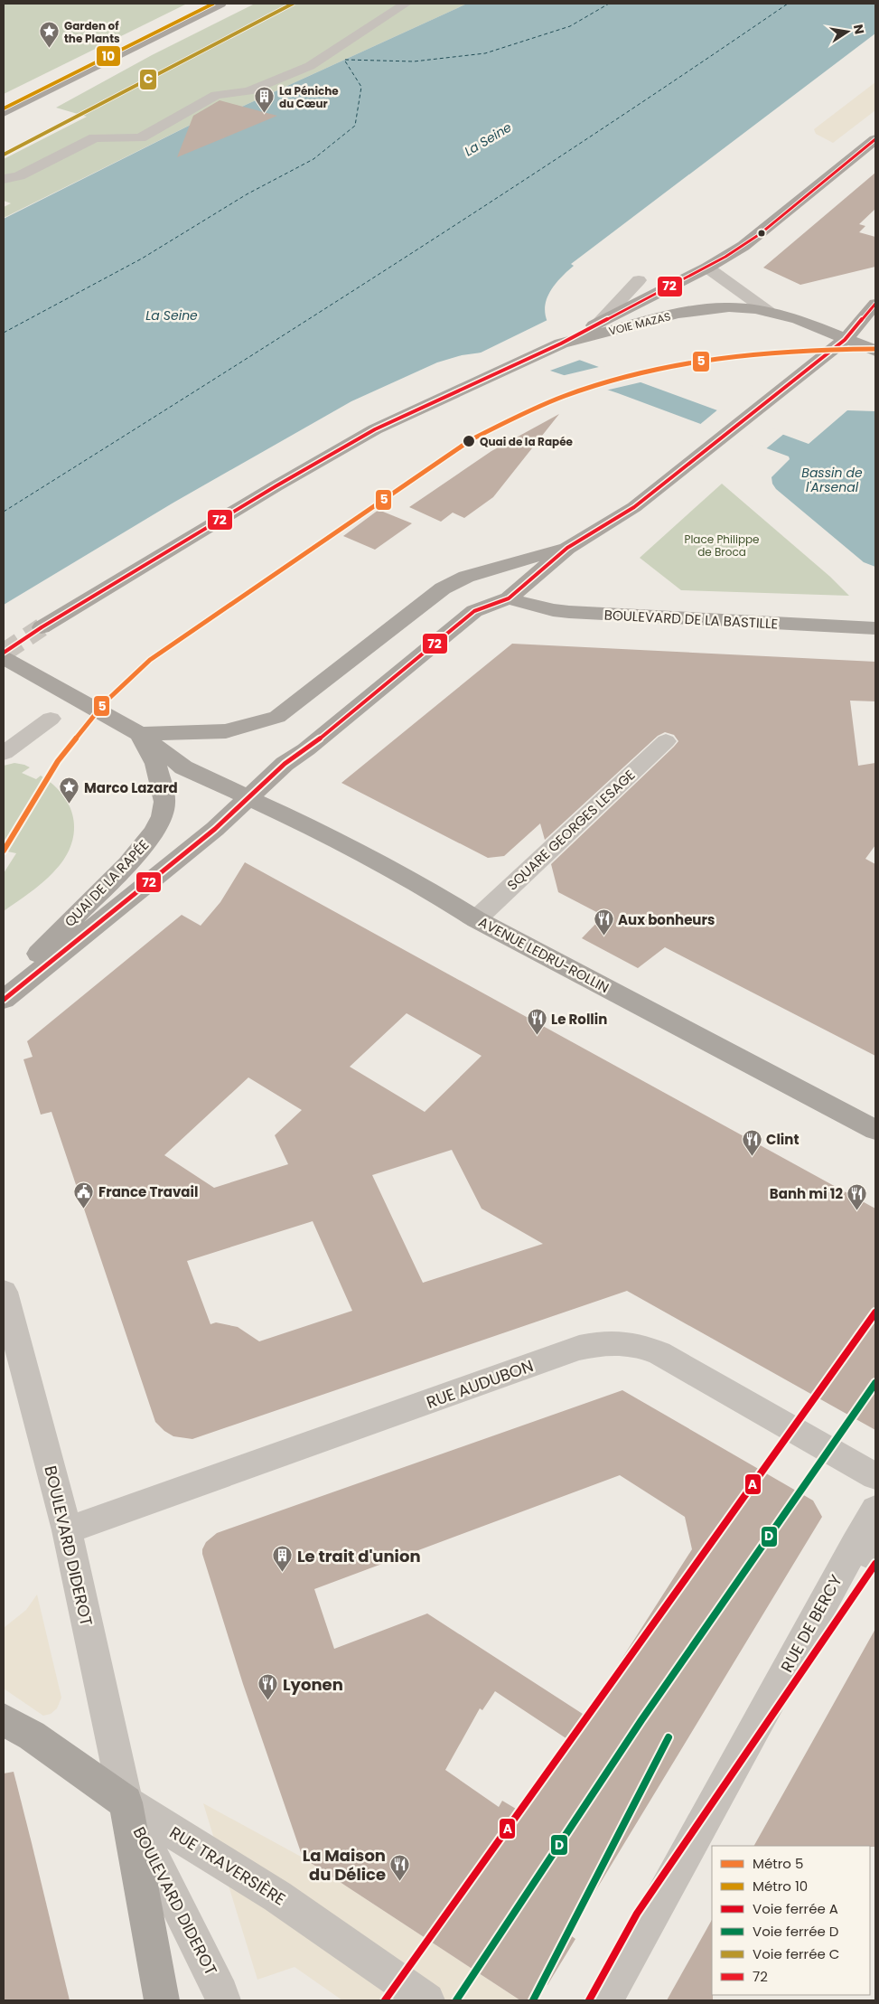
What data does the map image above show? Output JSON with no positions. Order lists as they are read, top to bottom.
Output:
{
  "streets": {
    "main road": [
      "VOIE MAZAS",
      "BOULEVARD DE LA BASTILLE",
      "QUAI DE LA RAPÉE",
      "AVENUE LEDRU-ROLLIN",
      "BOULEVARD DIDEROT",
      "RUE TRAVERSIÈRE"
    ],
    "street": ["SQUARE GEORGES LESAGE", "RUE AUDUBON", "RUE DE BERCY"]
  },
  "crossings": [
    ["BOULEVARD DE LA BASTILLE", "QUAI DE LA RAPÉE"],
    ["SQUARE GEORGES LESAGE", "AVENUE LEDRU-ROLLIN"],
    ["QUAI DE LA RAPÉE", "AVENUE LEDRU-ROLLIN"],
    ["RUE AUDUBON", "BOULEVARD DIDEROT"],
    ["BOULEVARD DIDEROT", "RUE TRAVERSIÈRE"]
  ],
  "water": ["La Seine", "Bassin de l'Arsenal"],
  "parks": ["Place Philippe de Broca"],
  "places": {
    "place": ["Garden of the Plants", "Marco Lazard"],
    "building": ["La Péniche du Cœur", "Le trait d'union"],
    "other": ["Quai de la Rapée"],
    "restaurant": [
      "Aux bonheurs",
      "Le Rollin",
      "Clint",
      "Banh mi 12",
      "Lyonen",
      "La Maison du Délice"
    ],
    "public building": ["France Travail"]
  },
  "lines": [
    "metro line 10",
    "rail line C",
    "transit line 72",
    "metro line 5",
    "rail line A",
    "rail line D"
  ],
  "legend": [
    "Métro 5",
    "Métro 10",
    "Voie ferrée A",
    "Voie ferrée D",
    "Voie ferrée C",
    "72"
  ],
  "north": "right"
}
